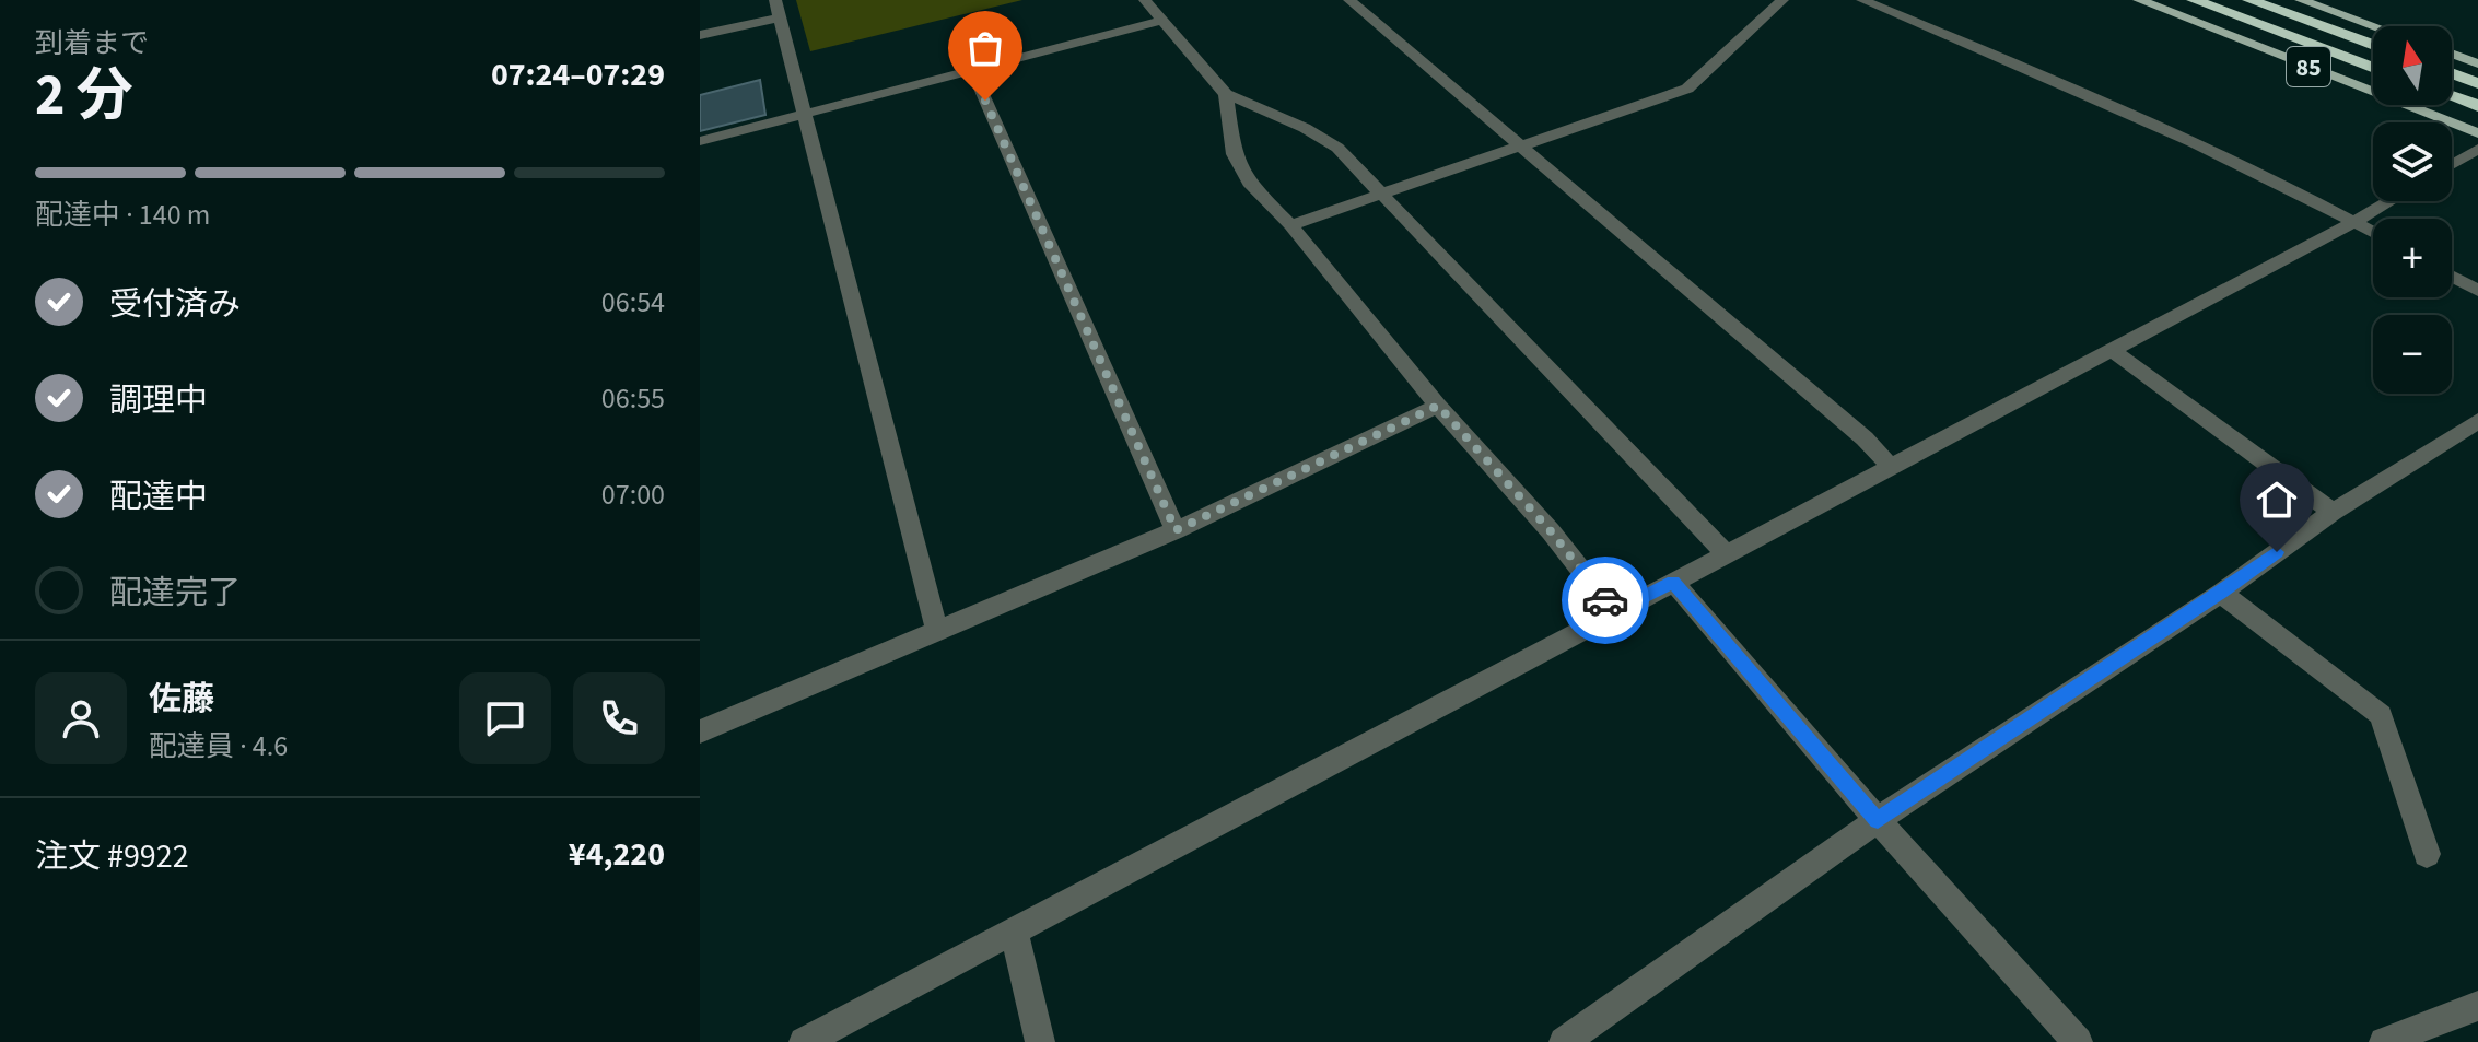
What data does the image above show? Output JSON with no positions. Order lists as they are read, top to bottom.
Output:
{
  "streets": {
    "main road": ["85"]
  },
  "north": "top",
  "page": {
    "heading": ["2 分", "到着まで", "07:24–07:29"],
    "panel": [
      "佐藤",
      "配達員 · 4.6",
      "注文 #9922",
      "¥4,220"
    ],
    "map_buttons": ["+", "−"],
    "bar": "配達中 · 140 m",
    "list": [
      ["受付済み", "06:54"],
      ["調理中", "06:55"],
      ["配達中", "07:00"],
      "配達完了"
    ]
  }
}
